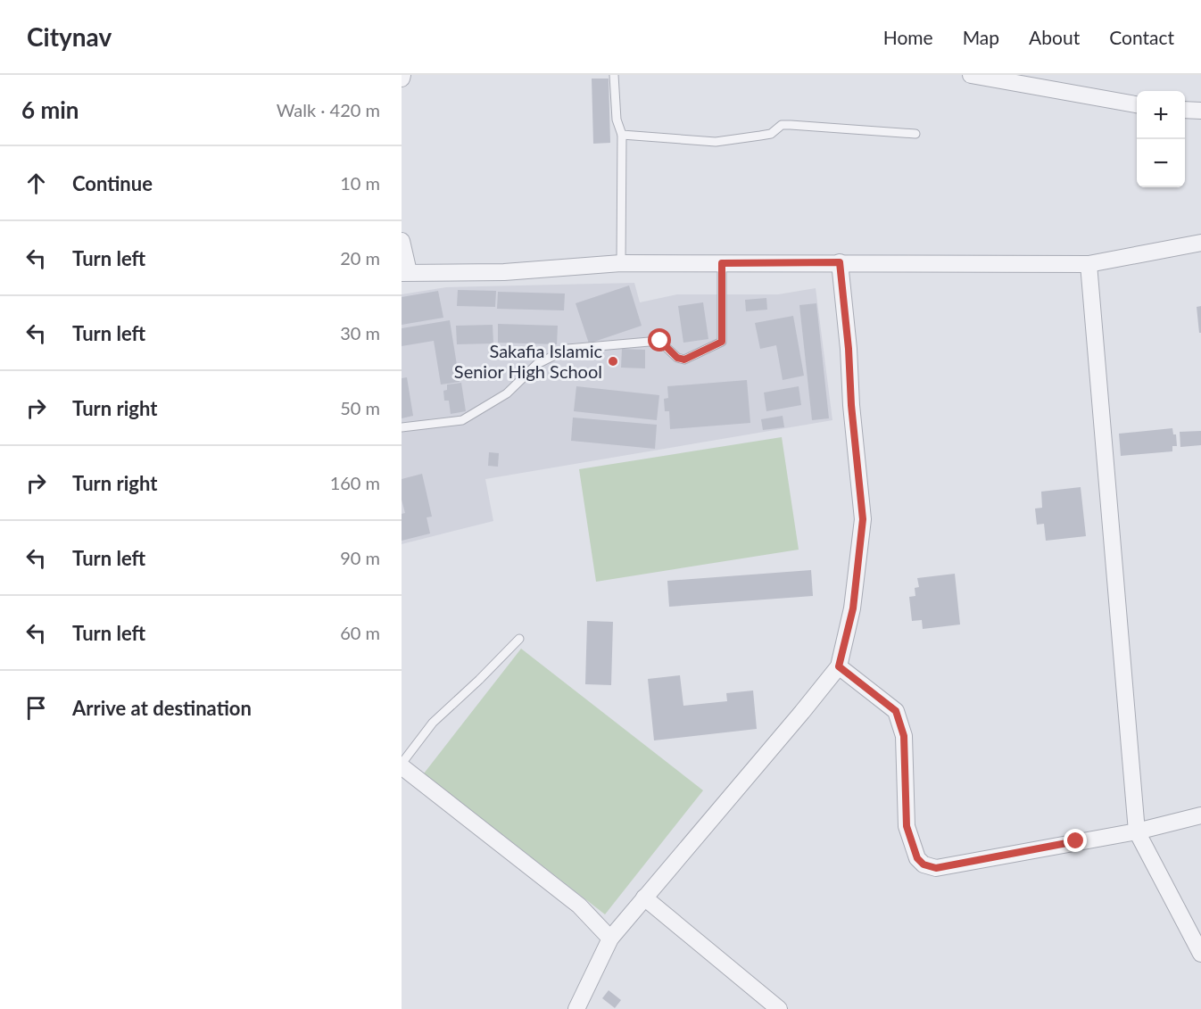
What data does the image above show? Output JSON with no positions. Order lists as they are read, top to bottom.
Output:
{
  "places": ["Sakafia Islamic Senior High School"],
  "page": {
    "header": "Citynav",
    "nav": [
      "Home",
      "Map",
      "About",
      "Contact"
    ],
    "heading": ["6 min", "Walk · 420 m"],
    "map_buttons": ["+", "−"],
    "list": [
      ["Continue", "10 m"],
      ["Turn left", "20 m"],
      ["Turn left", "30 m"],
      ["Turn right", "50 m"],
      ["Turn right", "160 m"],
      ["Turn left", "90 m"],
      ["Turn left", "60 m"],
      "Arrive at destination"
    ]
  }
}
